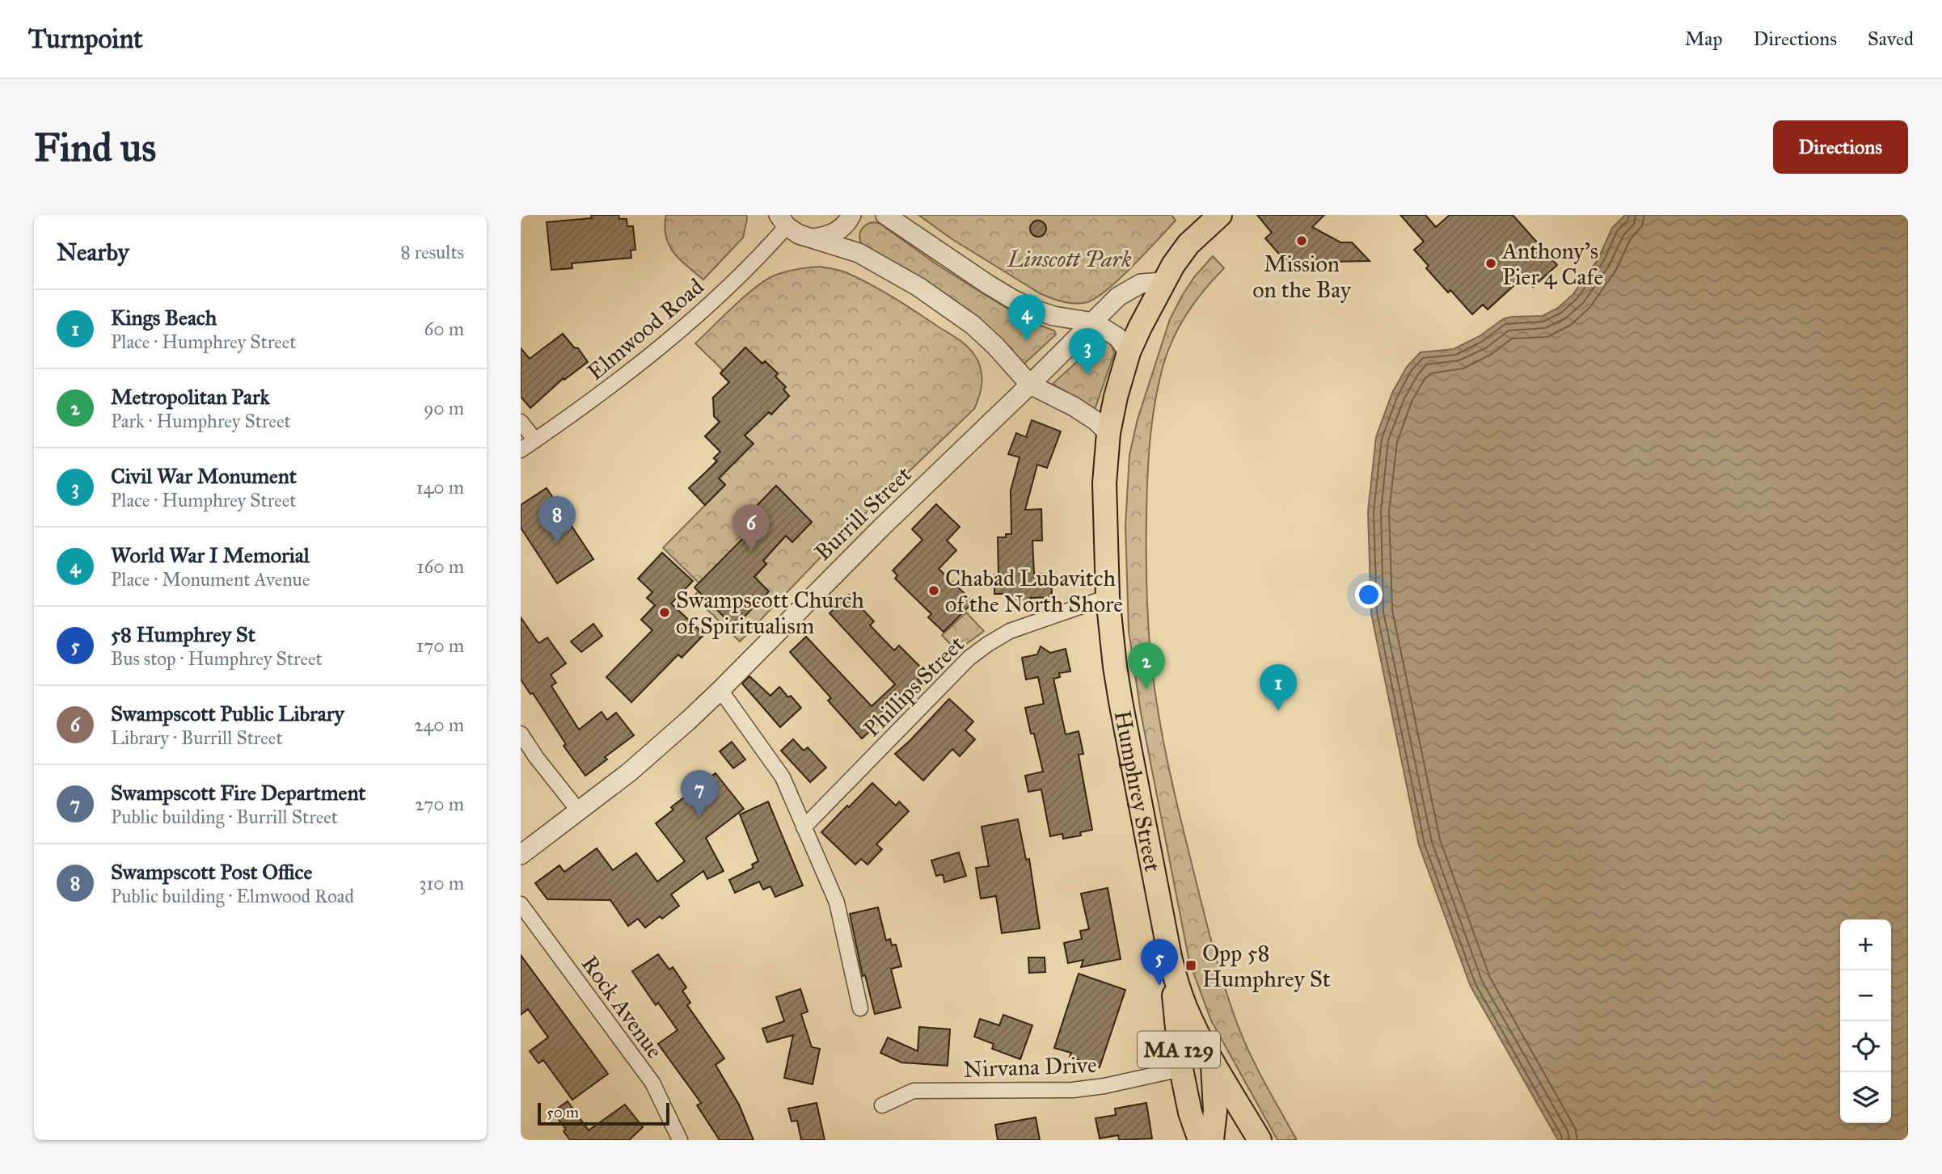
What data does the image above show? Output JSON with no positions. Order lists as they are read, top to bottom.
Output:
{
  "streets": {
    "main road": ["Humphrey Street", "MA 129"],
    "street": [
      "Elmwood Road",
      "Burrill Street",
      "Phillips Street",
      "Rock Avenue",
      "Nirvana Drive"
    ]
  },
  "crossings": [
    ["Burrill Street", "Humphrey Street"],
    ["Phillips Street", "Humphrey Street"],
    ["Humphrey Street", "Nirvana Drive"]
  ],
  "parks": ["Linscott Park"],
  "places": {
    "other": [
      "Mission on the Bay",
      "Anthony's Pier 4 Cafe",
      "Chabad Lubavitch of the North Shore",
      "Swampscott Church of Spiritualism"
    ],
    "transit": ["Opp 58 Humphrey St"]
  },
  "scale_bar": "50 m",
  "page": {
    "header": "Turnpoint",
    "nav": ["Map", "Directions", "Saved"],
    "buttons": "Directions",
    "title": "Find us",
    "heading": ["Nearby", "8 results"],
    "list": [
      {
        "mark": "1",
        "name": "Kings Beach",
        "note": "Place · Humphrey Street",
        "value": "60 m"
      },
      {
        "mark": "2",
        "name": "Metropolitan Park",
        "note": "Park · Humphrey Street",
        "value": "90 m"
      },
      {
        "mark": "3",
        "name": "Civil War Monument",
        "note": "Place · Humphrey Street",
        "value": "140 m"
      },
      {
        "mark": "4",
        "name": "World War I Memorial",
        "note": "Place · Monument Avenue",
        "value": "160 m"
      },
      {
        "mark": "5",
        "name": "58 Humphrey St",
        "note": "Bus stop · Humphrey Street",
        "value": "170 m"
      },
      {
        "mark": "6",
        "name": "Swampscott Public Library",
        "note": "Library · Burrill Street",
        "value": "240 m"
      },
      {
        "mark": "7",
        "name": "Swampscott Fire Department",
        "note": "Public building · Burrill Street",
        "value": "270 m"
      },
      {
        "mark": "8",
        "name": "Swampscott Post Office",
        "note": "Public building · Elmwood Road",
        "value": "310 m"
      }
    ],
    "pins": [
      "4",
      "3",
      "8",
      "6",
      "2",
      "1",
      "7",
      "5"
    ],
    "map_buttons": ["+", "−"],
    "scale": "50 m"
  }
}
